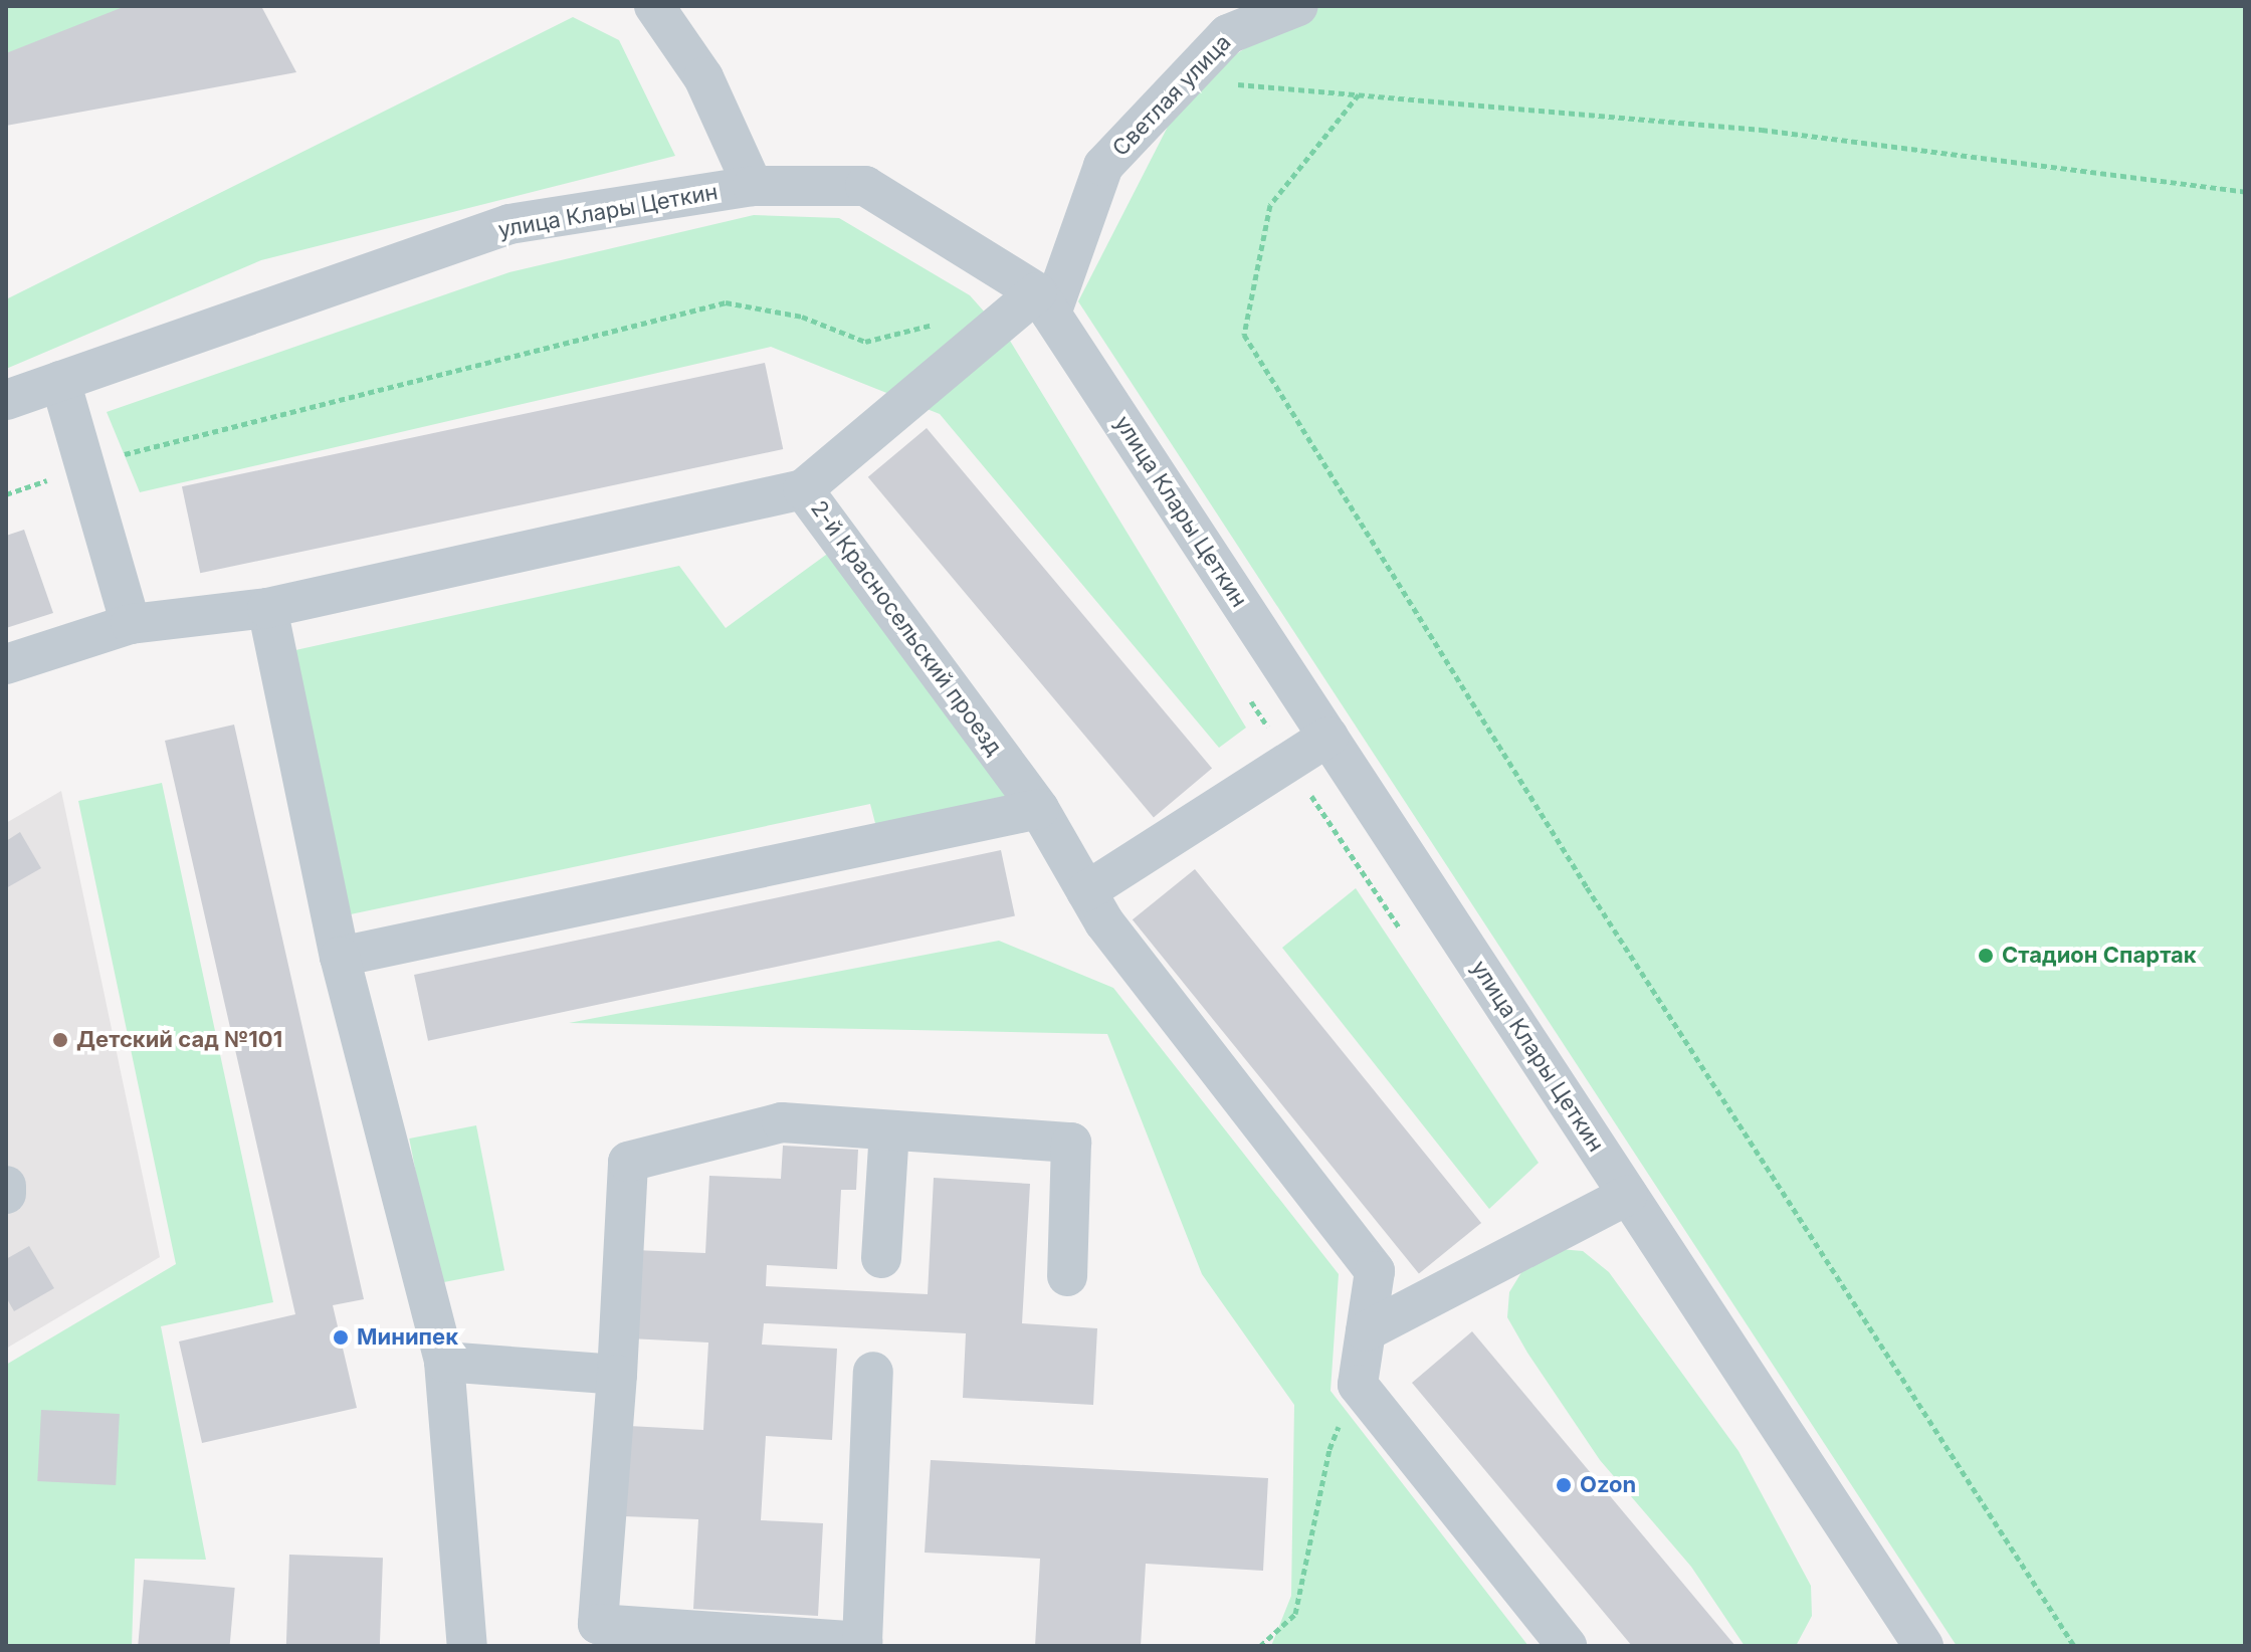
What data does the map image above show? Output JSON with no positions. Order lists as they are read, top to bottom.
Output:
{
  "streets": {
    "street": ["Светлая улица", "улица Клары Цеткин", "2-й Красносельский проезд"]
  },
  "crossings": [
    ["Светлая улица", "улица Клары Цеткин"]
  ],
  "places": [
    "Стадион Спартак",
    "Детский сад №101",
    "Минипек",
    "Ozon"
  ]
}
